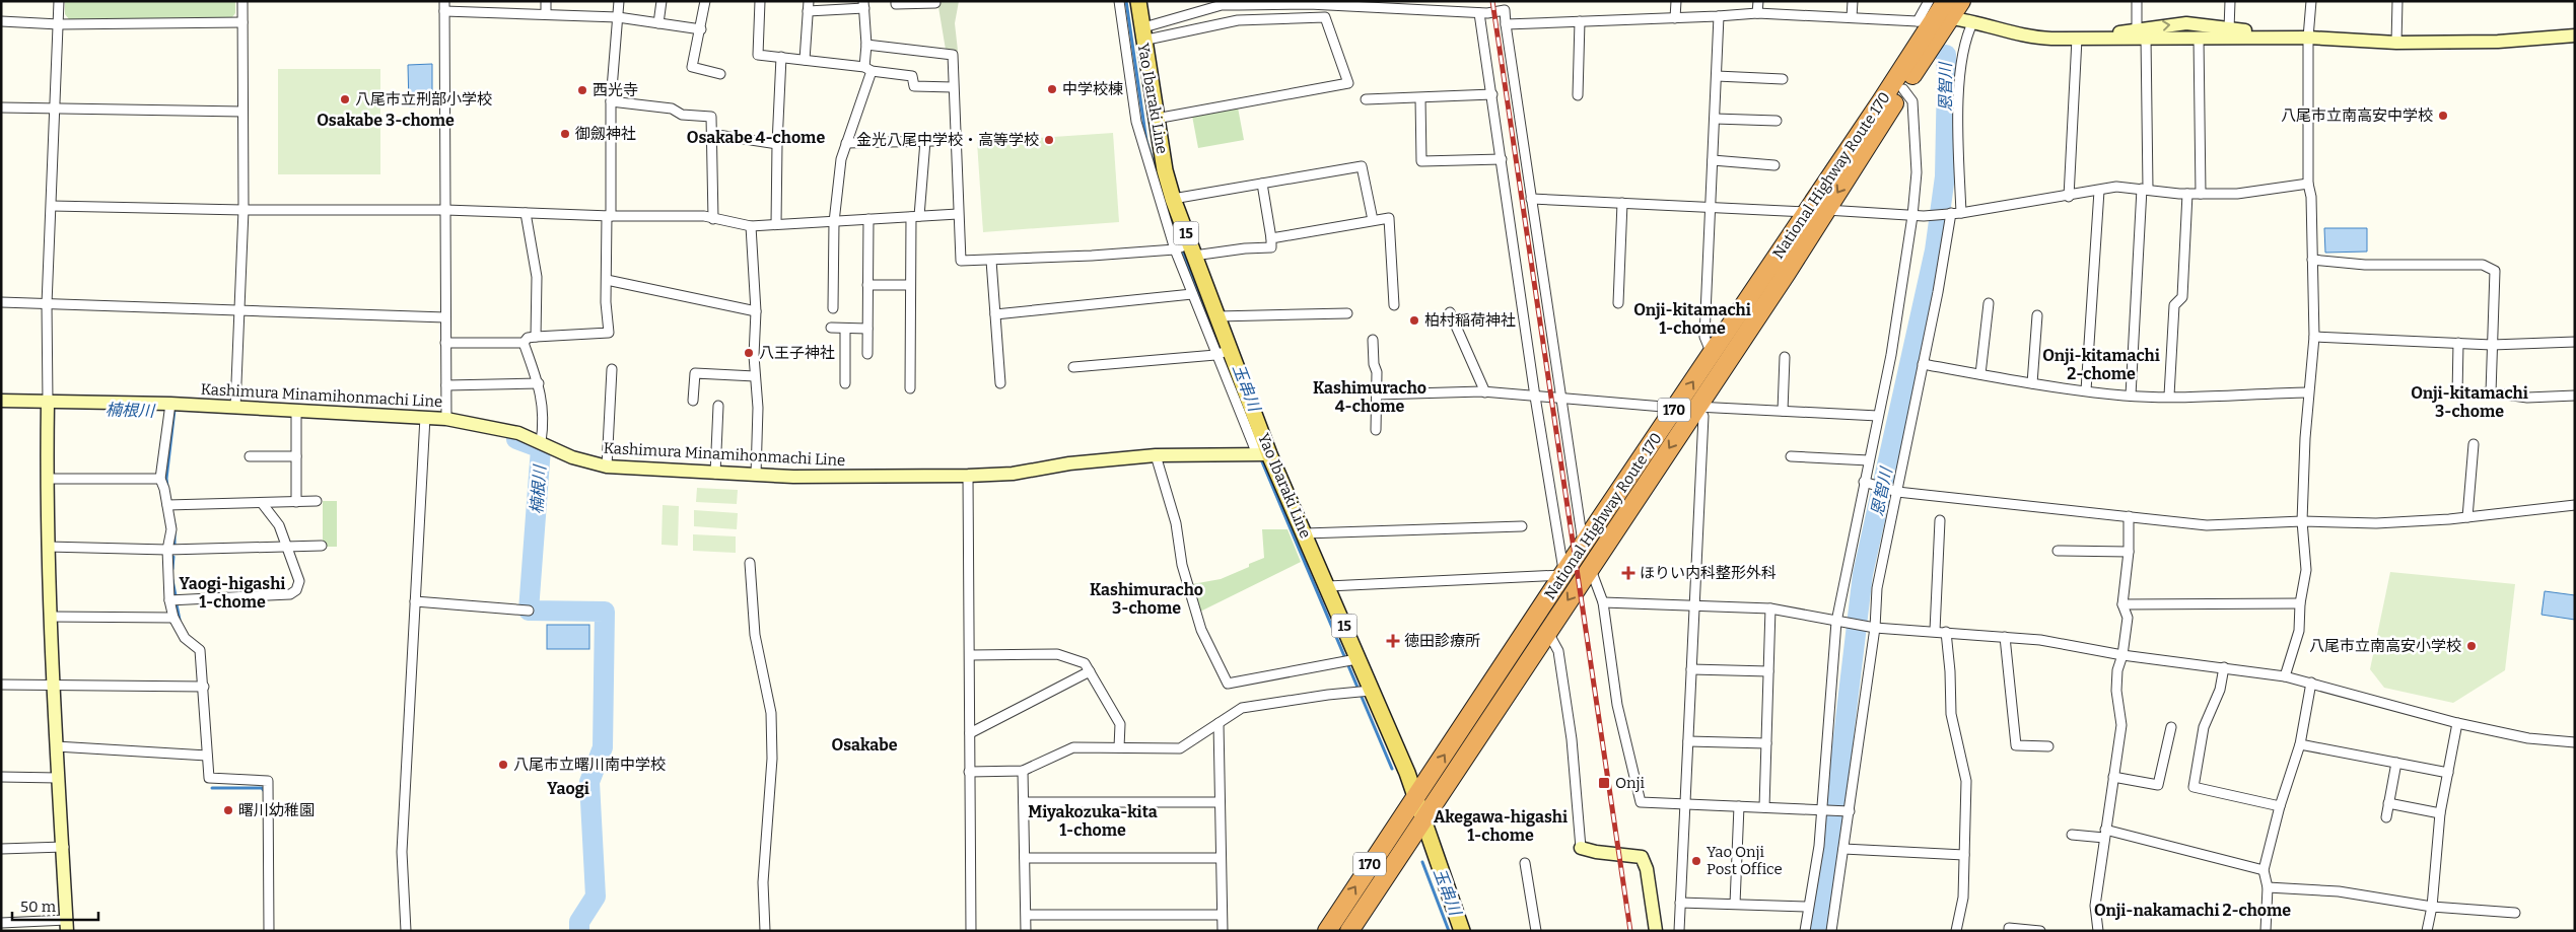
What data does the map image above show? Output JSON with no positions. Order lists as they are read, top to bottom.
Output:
{
  "streets": {
    "highway": ["National Highway Route 170", "170"],
    "main road": ["Yao Ibaraki Line", "15"],
    "street": ["Kashimura Minamihonmachi Line"]
  },
  "crossings": [
    ["Yao Ibaraki Line", "National Highway Route 170"],
    ["Yao Ibaraki Line", "Kashimura Minamihonmachi Line"]
  ],
  "districts": [
    "Osakabe 3-chome",
    "Osakabe 4-chome",
    "Onji-kitamachi 1-chome",
    "Onji-kitamachi 2-chome",
    "Kashimuracho 4-chome",
    "Onji-kitamachi 3-chome",
    "Yaogi-higashi 1-chome",
    "Kashimuracho 3-chome",
    "Osakabe",
    "Yaogi",
    "Miyakozuka-kita 1-chome",
    "Akegawa-higashi 1-chome",
    "Onji-nakamachi 2-chome"
  ],
  "water": ["恩智川", "玉串川", "楠根川"],
  "places": {
    "other": [
      "中学校棟",
      "西光寺",
      "八尾市立刑部小学校",
      "八尾市立南高安中学校",
      "御劔神社",
      "金光八尾中学校・高等学校",
      "柏村稲荷神社",
      "八王子神社",
      "八尾市立南高安小学校",
      "八尾市立曙川南中学校",
      "曙川幼稚園",
      "Yao Onji Post Office"
    ],
    "health": ["ほりい内科整形外科", "徳田診療所"],
    "transit": ["Onji"]
  },
  "scale_bar": "50 m"
}
